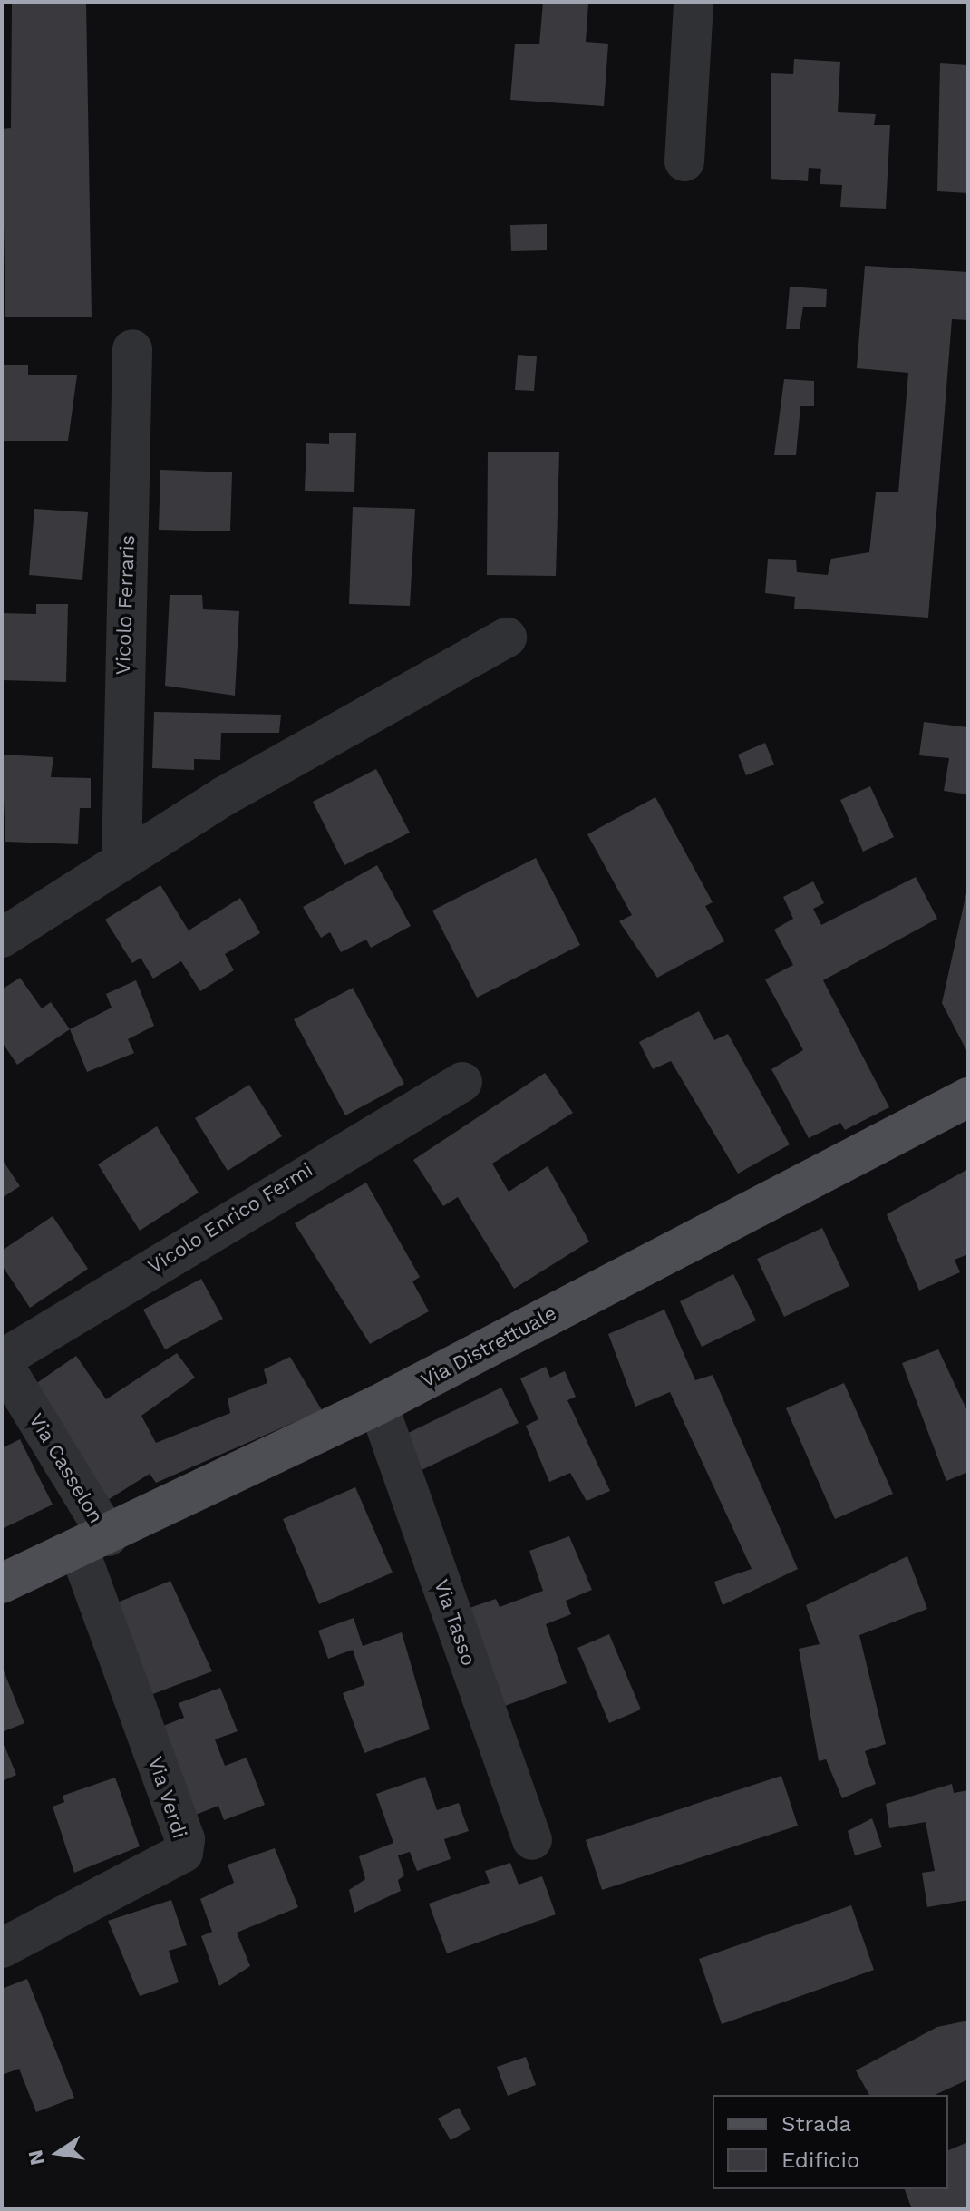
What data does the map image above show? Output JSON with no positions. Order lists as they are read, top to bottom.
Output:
{
  "streets": {
    "main road": ["Via Distrettuale"],
    "street": [
      "Vicolo Ferraris",
      "Vicolo Enrico Fermi",
      "Via Casselon",
      "Via Tasso",
      "Via Verdi"
    ]
  },
  "crossings": [
    ["Vicolo Enrico Fermi", "Via Casselon"],
    ["Via Distrettuale", "Via Casselon"],
    ["Via Distrettuale", "Via Tasso"],
    ["Via Distrettuale", "Via Verdi"],
    ["Via Casselon", "Via Verdi"]
  ],
  "legend": ["Strada", "Edificio"],
  "north": "left"
}
